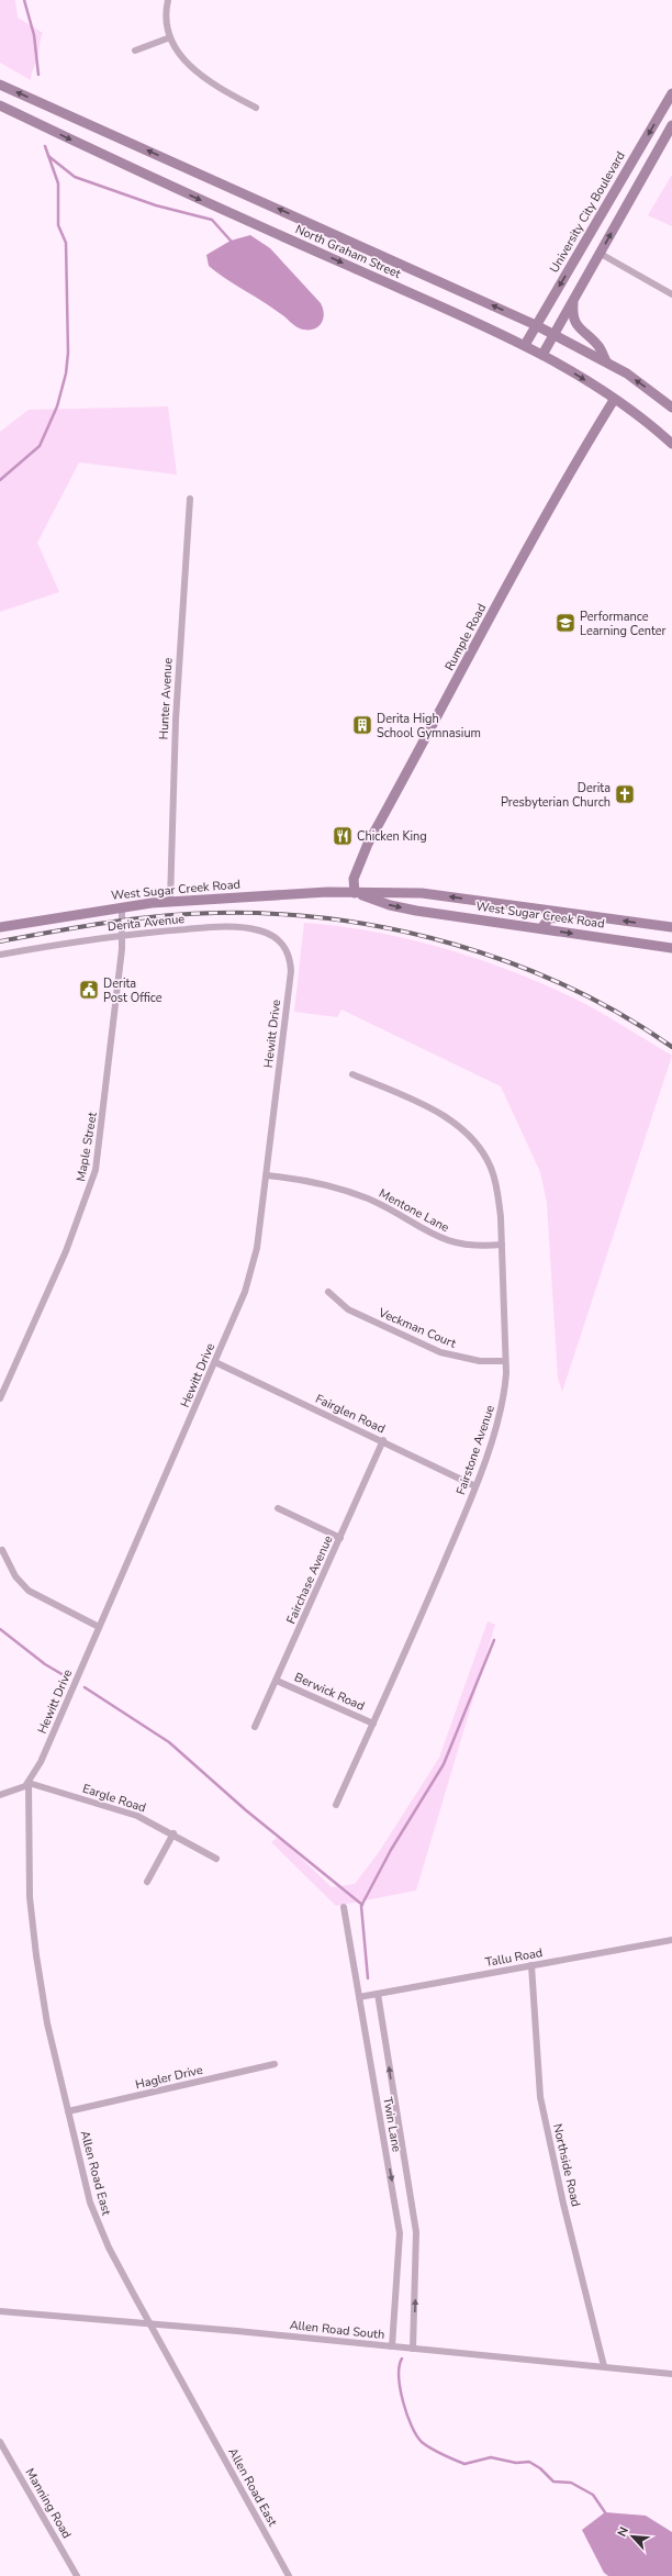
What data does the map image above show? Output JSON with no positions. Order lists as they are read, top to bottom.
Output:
{
  "streets": {
    "main road": [
      "University City Boulevard",
      "North Graham Street",
      "Rumple Road",
      "West Sugar Creek Road"
    ],
    "street": [
      "Hunter Avenue",
      "Derita Avenue",
      "Hewitt Drive",
      "Maple Street",
      "Mentone Lane",
      "Veckman Court",
      "Fairglen Road",
      "Fairstone Avenue",
      "Fairchase Avenue",
      "Berwick Road",
      "Eargle Road",
      "Tallu Road",
      "Hagler Drive",
      "Twin Lane",
      "Northside Road",
      "Allen Road East",
      "Allen Road South",
      "Manning Road"
    ]
  },
  "crossings": [
    ["University City Boulevard", "North Graham Street"],
    ["North Graham Street", "Rumple Road"],
    ["Rumple Road", "West Sugar Creek Road"],
    ["Hunter Avenue", "West Sugar Creek Road"],
    ["West Sugar Creek Road", "Maple Street"],
    ["Derita Avenue", "Hewitt Drive"],
    ["Derita Avenue", "Maple Street"],
    ["Hewitt Drive", "Mentone Lane"],
    ["Hewitt Drive", "Fairglen Road"],
    ["Hewitt Drive", "Eargle Road"],
    ["Hewitt Drive", "Allen Road East"],
    ["Mentone Lane", "Fairstone Avenue"],
    ["Veckman Court", "Fairstone Avenue"],
    ["Fairglen Road", "Fairstone Avenue"],
    ["Fairglen Road", "Fairchase Avenue"],
    ["Fairstone Avenue", "Berwick Road"],
    ["Fairchase Avenue", "Berwick Road"],
    ["Eargle Road", "Allen Road East"],
    ["Tallu Road", "Twin Lane"],
    ["Tallu Road", "Northside Road"],
    ["Hagler Drive", "Allen Road East"],
    ["Twin Lane", "Allen Road South"],
    ["Northside Road", "Allen Road South"],
    ["Allen Road East", "Allen Road South"]
  ],
  "places": {
    "school or university": ["Performance Learning Center"],
    "building": ["Derita High School Gymnasium"],
    "church": ["Derita Presbyterian Church"],
    "restaurant": ["Chicken King"],
    "public building": ["Derita Post Office"]
  },
  "north": "top left"
}
